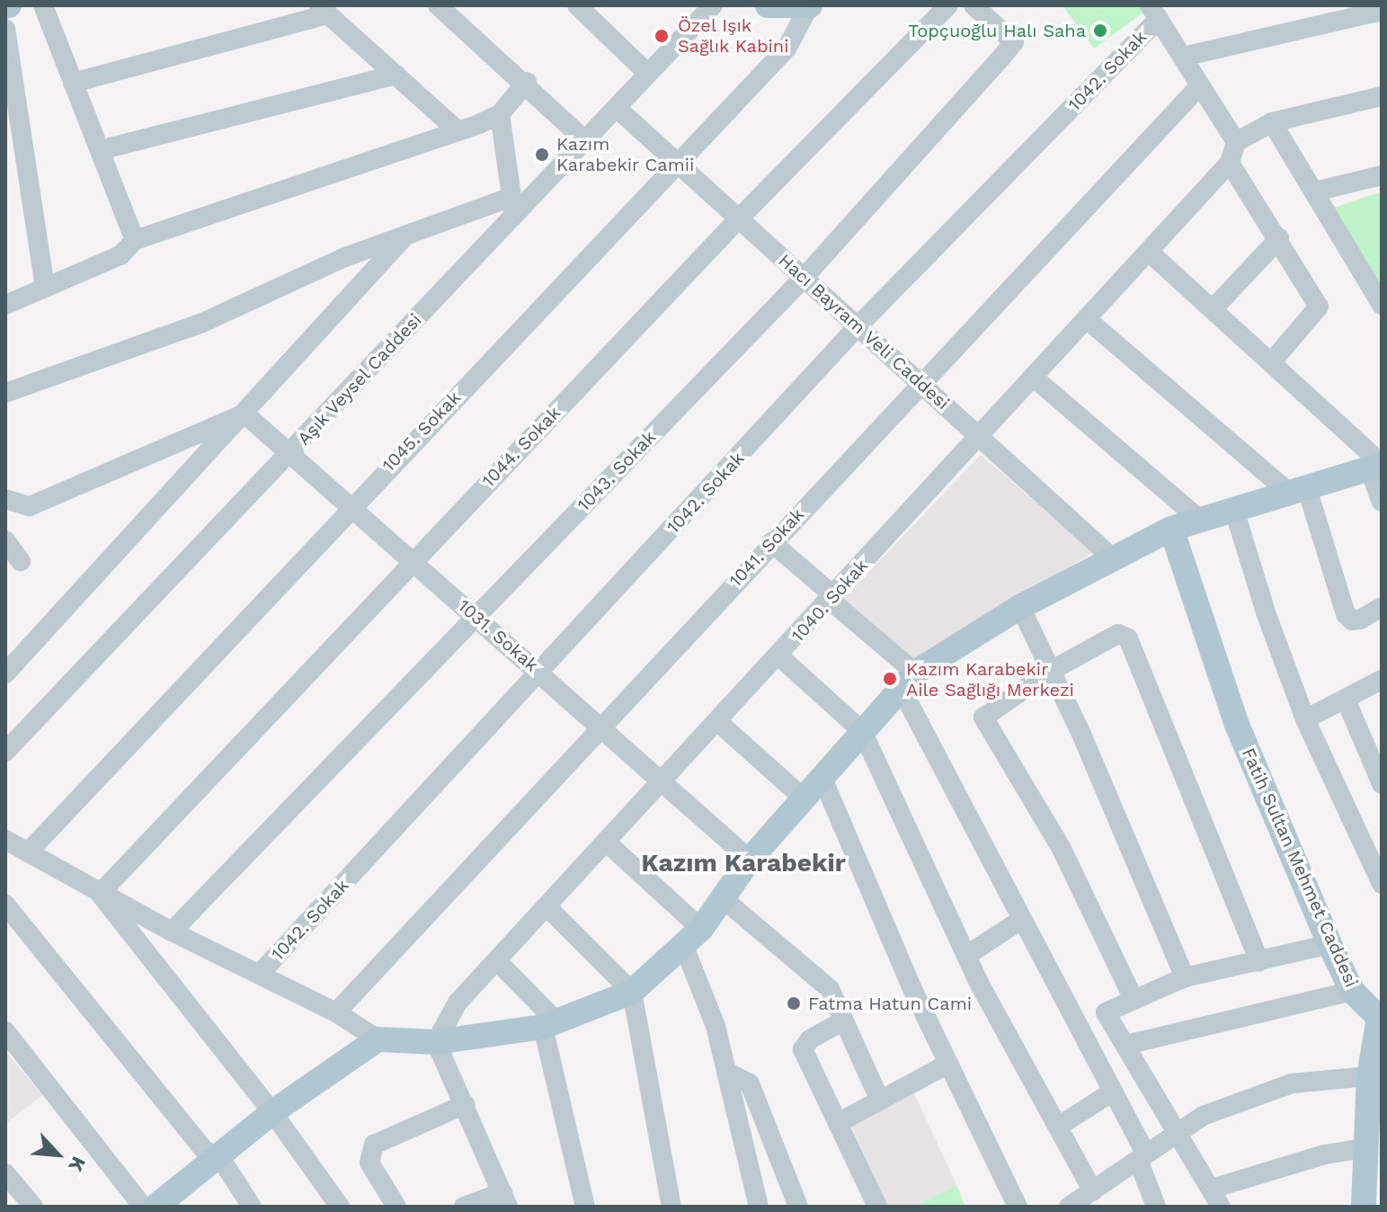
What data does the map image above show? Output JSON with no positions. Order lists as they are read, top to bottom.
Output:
{
  "streets": {
    "main road": ["Fatih Sultan Mehmet Caddesi"],
    "street": [
      "1042. Sokak",
      "Hacı Bayram Veli Caddesi",
      "Aşık Veysel Caddesi",
      "1045. Sokak",
      "1044. Sokak",
      "1043. Sokak",
      "1041. Sokak",
      "1040. Sokak",
      "1031. Sokak"
    ]
  },
  "crossings": [
    ["1042. Sokak", "Hacı Bayram Veli Caddesi"],
    ["1042. Sokak", "1031. Sokak"],
    ["Hacı Bayram Veli Caddesi", "Aşık Veysel Caddesi"],
    ["Hacı Bayram Veli Caddesi", "1045. Sokak"],
    ["Hacı Bayram Veli Caddesi", "1044. Sokak"],
    ["Hacı Bayram Veli Caddesi", "1043. Sokak"],
    ["Hacı Bayram Veli Caddesi", "1041. Sokak"],
    ["Hacı Bayram Veli Caddesi", "1040. Sokak"],
    ["Aşık Veysel Caddesi", "1031. Sokak"],
    ["1045. Sokak", "1031. Sokak"],
    ["1044. Sokak", "1031. Sokak"],
    ["1043. Sokak", "1031. Sokak"],
    ["1041. Sokak", "1031. Sokak"],
    ["1040. Sokak", "1031. Sokak"]
  ],
  "districts": ["Kazım Karabekir"],
  "places": [
    "Topçuoğlu Halı Saha",
    "Özel Işık Sağlık Kabini",
    "Kazım Karabekir Camii",
    "Kazım Karabekir Aile Sağlığı Merkezi",
    "Fatma Hatun Cami"
  ],
  "north": "bottom right"
}
